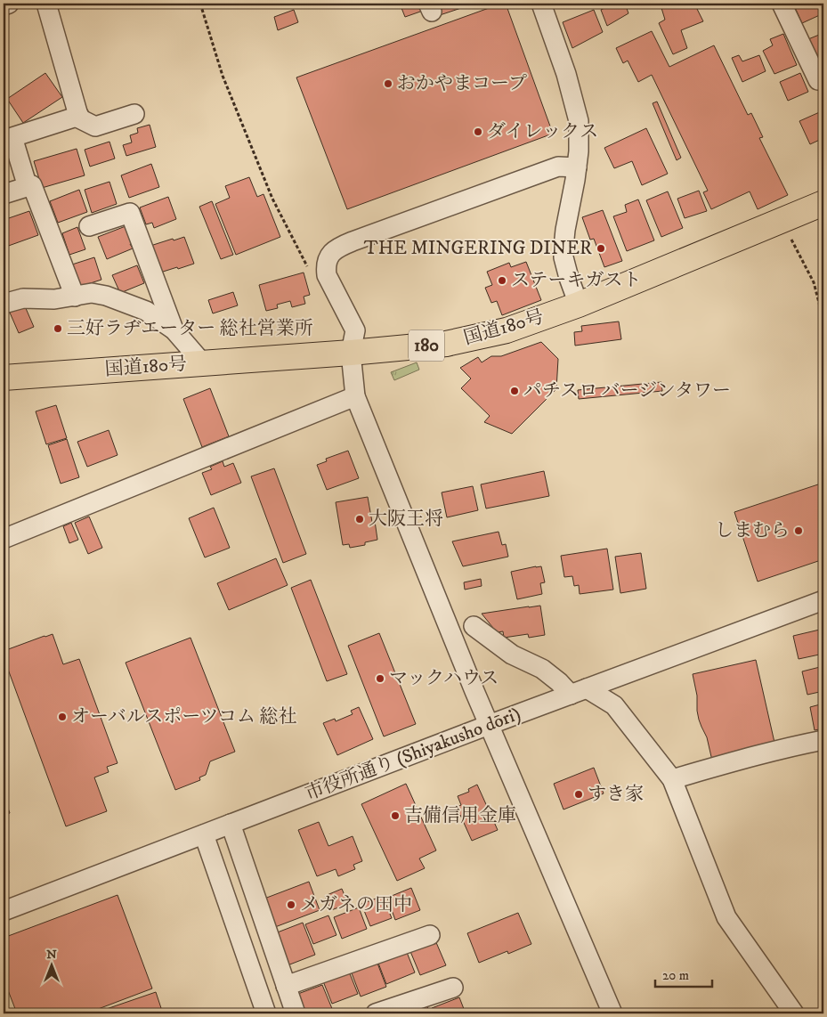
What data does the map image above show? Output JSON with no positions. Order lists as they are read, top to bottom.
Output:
{
  "streets": {
    "highway": ["国道180号", "180"],
    "street": ["市役所通り (Shiyakusho dōri)"]
  },
  "places": [
    "おかやまコープ",
    "ダイレックス",
    "THE MINGERING DINER",
    "ステーキガスト",
    "三好ラヂエーター 総社営業所",
    "パチスロ バージンタワー",
    "大阪王将",
    "しまむら",
    "マックハウス",
    "オーバルスポーツコム 総社",
    "すき家",
    "吉備信用金庫",
    "メガネの田中"
  ],
  "scale_bar": "20 m",
  "north": "top"
}
